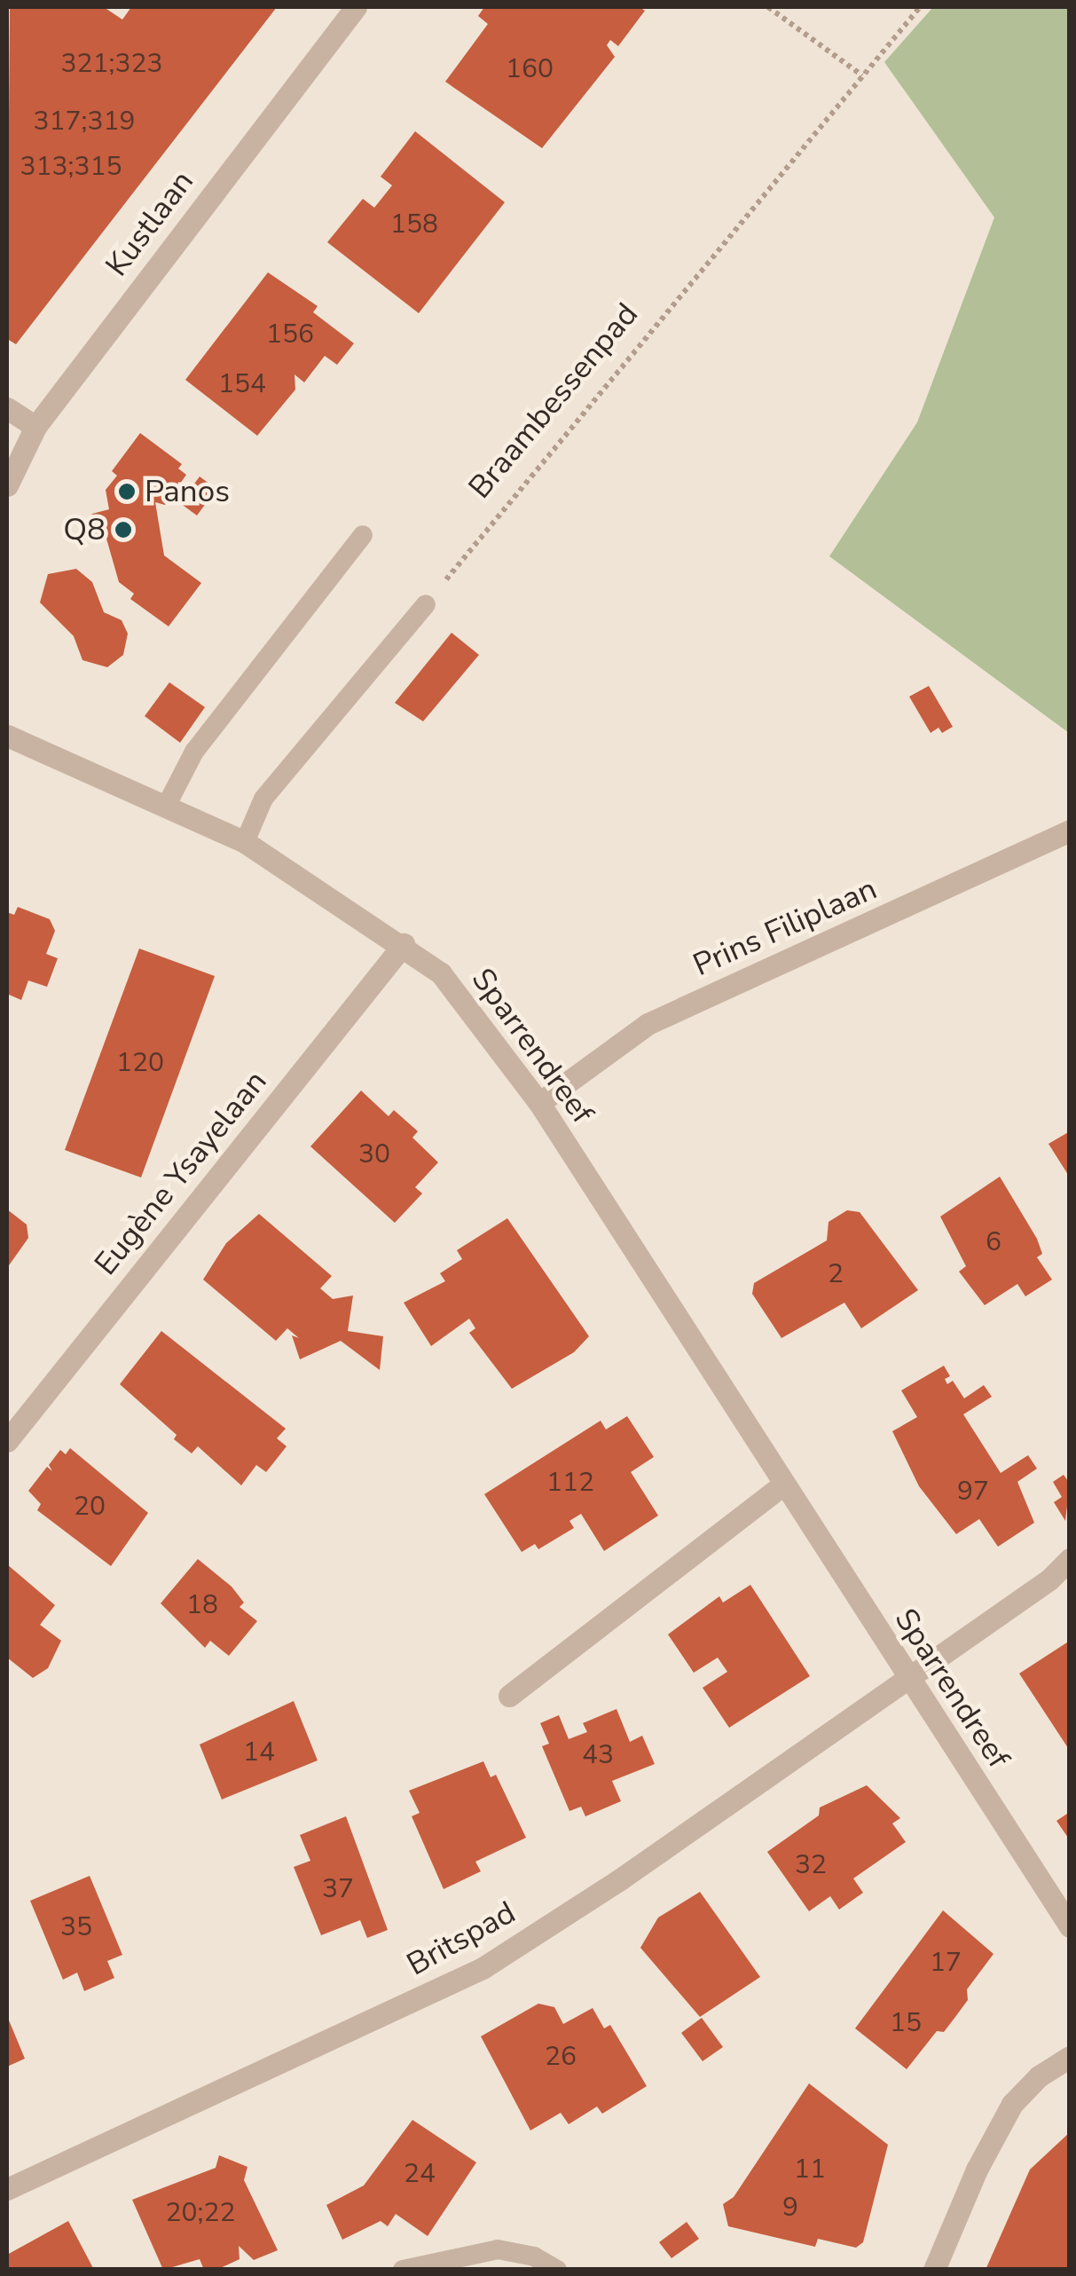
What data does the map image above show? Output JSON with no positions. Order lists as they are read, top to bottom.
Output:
{
  "streets": {
    "street": [
      "Kustlaan",
      "Prins Filiplaan",
      "Sparrendreef",
      "Eugène Ysayelaan",
      "Britspad"
    ],
    "path": ["Braambessenpad"]
  },
  "crossings": [
    ["Prins Filiplaan", "Sparrendreef"],
    ["Sparrendreef", "Eugène Ysayelaan"],
    ["Sparrendreef", "Britspad"]
  ],
  "places": ["Panos", "Q8"],
  "house_numbers": [
    "321;323",
    "160",
    "317;319",
    "313;315",
    "158",
    "156",
    "154",
    "120",
    "30",
    "6",
    "2",
    "112",
    "97",
    "20",
    "18",
    "14",
    "43",
    "32",
    "37",
    "35",
    "17",
    "15",
    "26",
    "11",
    "24",
    "9",
    "20;22"
  ]
}
